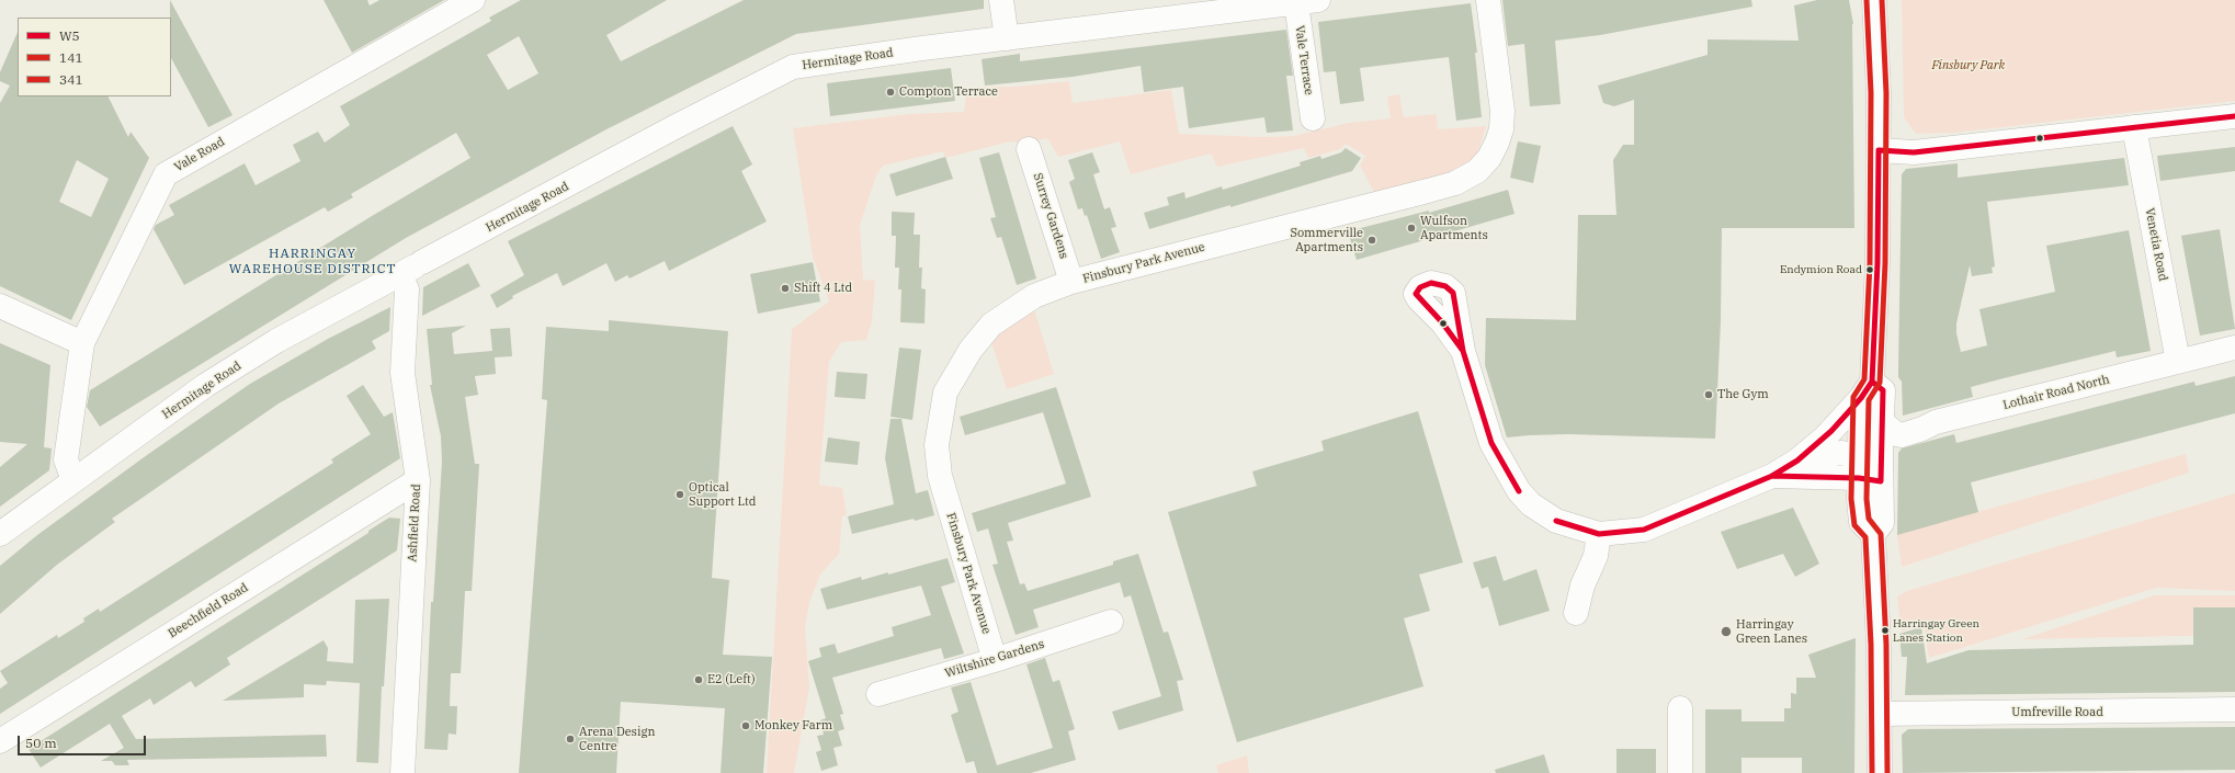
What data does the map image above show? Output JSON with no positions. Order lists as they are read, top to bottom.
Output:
{
  "streets": {
    "street": [
      "Hermitage Road",
      "Vale Terrace",
      "Vale Road",
      "Surrey Gardens",
      "Venetia Road",
      "Finsbury Park Avenue",
      "Lothair Road North",
      "Ashfield Road",
      "Beechfield Road",
      "Wiltshire Gardens",
      "Umfreville Road"
    ]
  },
  "crossings": [
    ["Hermitage Road", "Vale Terrace"],
    ["Hermitage Road", "Vale Road"],
    ["Hermitage Road", "Ashfield Road"],
    ["Surrey Gardens", "Finsbury Park Avenue"],
    ["Venetia Road", "Lothair Road North"],
    ["Finsbury Park Avenue", "Wiltshire Gardens"],
    ["Ashfield Road", "Beechfield Road"]
  ],
  "districts": ["HARRINGAY WAREHOUSE DISTRICT"],
  "parks": ["Finsbury Park"],
  "places": [
    "Compton Terrace",
    "Wulfson Apartments",
    "Sommerville Apartments",
    "Endymion Road",
    "Shift 4 Ltd",
    "The Gym",
    "Optical Support Ltd",
    "Harringay Green Lanes Station",
    "Harringay Green Lanes",
    "E2 (Left)",
    "Monkey Farm",
    "Arena Design Centre"
  ],
  "lines": ["transit line 141", "transit line 341", "transit line W5"],
  "legend": ["W5", "141", "341"],
  "scale_bar": "50 m"
}
